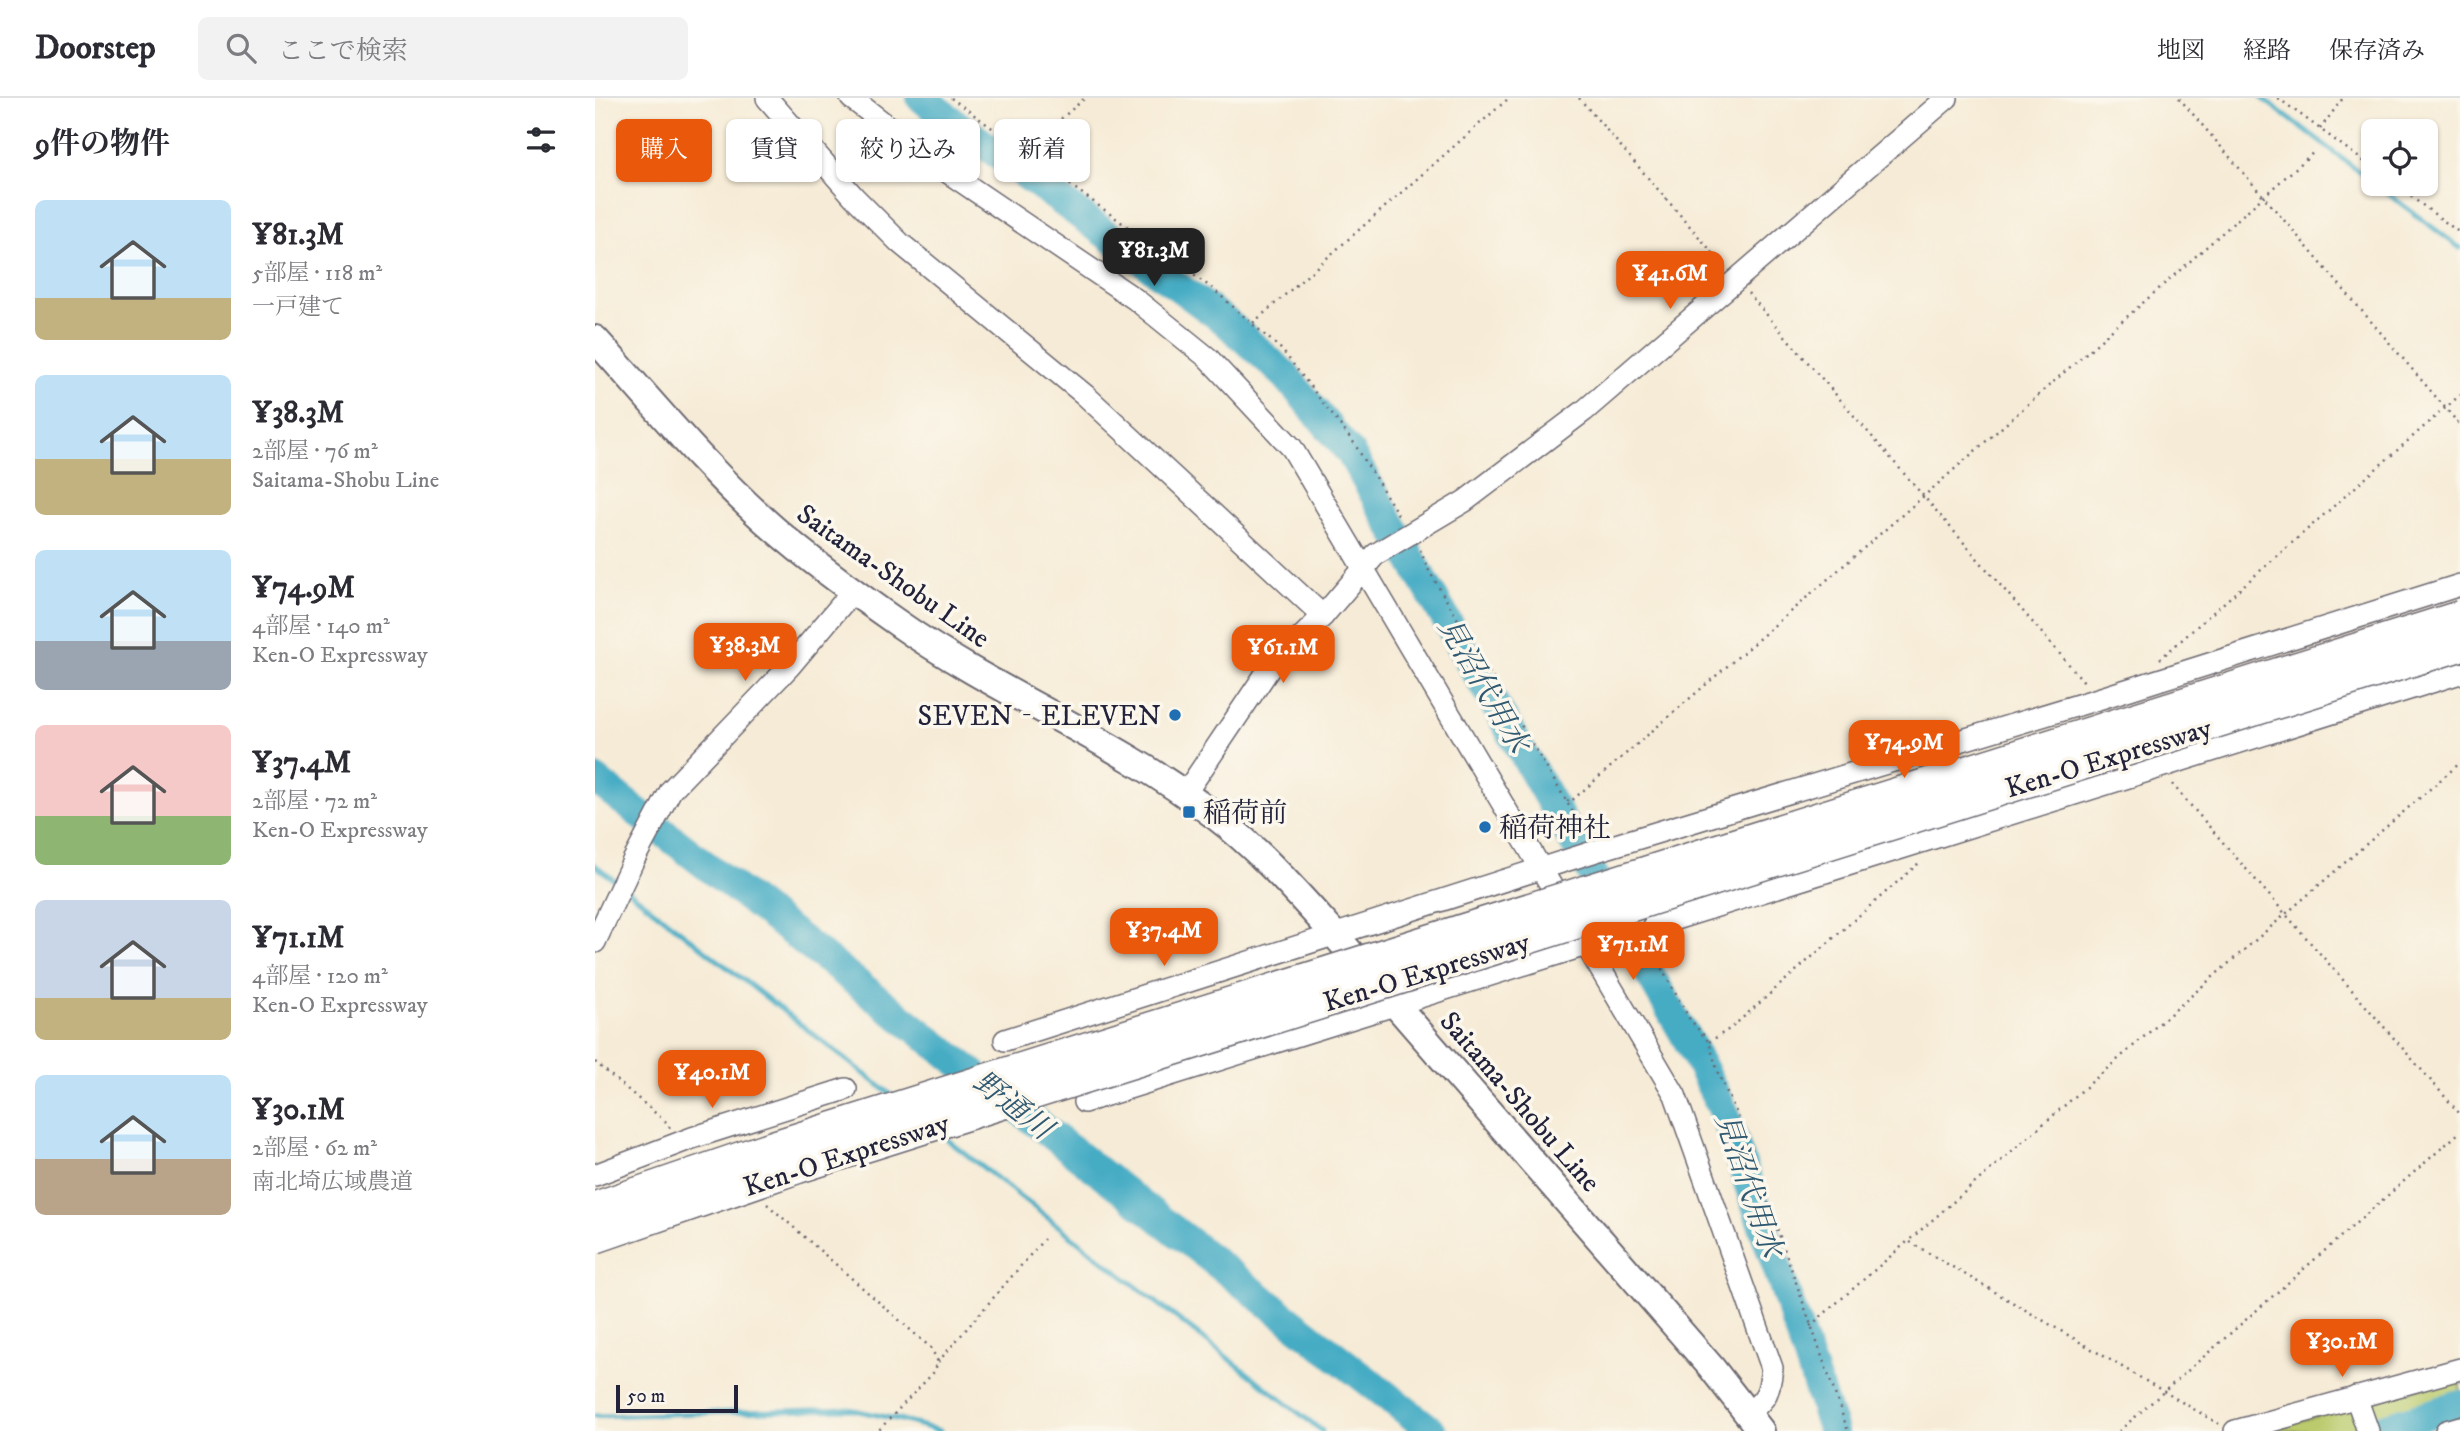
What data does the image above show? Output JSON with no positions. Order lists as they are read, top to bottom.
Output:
{
  "streets": {
    "highway": ["Ken-O Expressway"],
    "main road": ["Saitama-Shobu Line"]
  },
  "water": ["見沼代用水", "野通川"],
  "places": {
    "other": ["SEVEN‐ELEVEN", "稲荷神社"],
    "transit": ["稲荷前"]
  },
  "scale_bar": "50 m",
  "page": {
    "header": "Doorstep",
    "search": "ここで検索",
    "nav": ["地図", "経路", "保存済み"],
    "heading": "9件の物件",
    "chip": [
      "購入",
      "賃貸",
      "絞り込み",
      "新着"
    ],
    "list": [
      {
        "name": "¥81.3M",
        "note": "5部屋 · 118 m² · 一戸建て"
      },
      {
        "name": "¥38.3M",
        "note": "2部屋 · 76 m² · Saitama-Shobu Line"
      },
      {
        "name": "¥74.9M",
        "note": "4部屋 · 140 m² · Ken-O Expressway"
      },
      {
        "name": "¥37.4M",
        "note": "2部屋 · 72 m² · Ken-O Expressway"
      },
      {
        "name": "¥71.1M",
        "note": "4部屋 · 120 m² · Ken-O Expressway"
      },
      {
        "name": "¥30.1M",
        "note": "2部屋 · 62 m² · 南北埼広域農道"
      }
    ],
    "price": [
      "¥81.3M",
      "¥41.6M",
      "¥38.3M",
      "¥61.1M",
      "¥74.9M",
      "¥37.4M",
      "¥71.1M",
      "¥40.1M",
      "¥30.1M"
    ],
    "scale": "50 m"
  }
}
